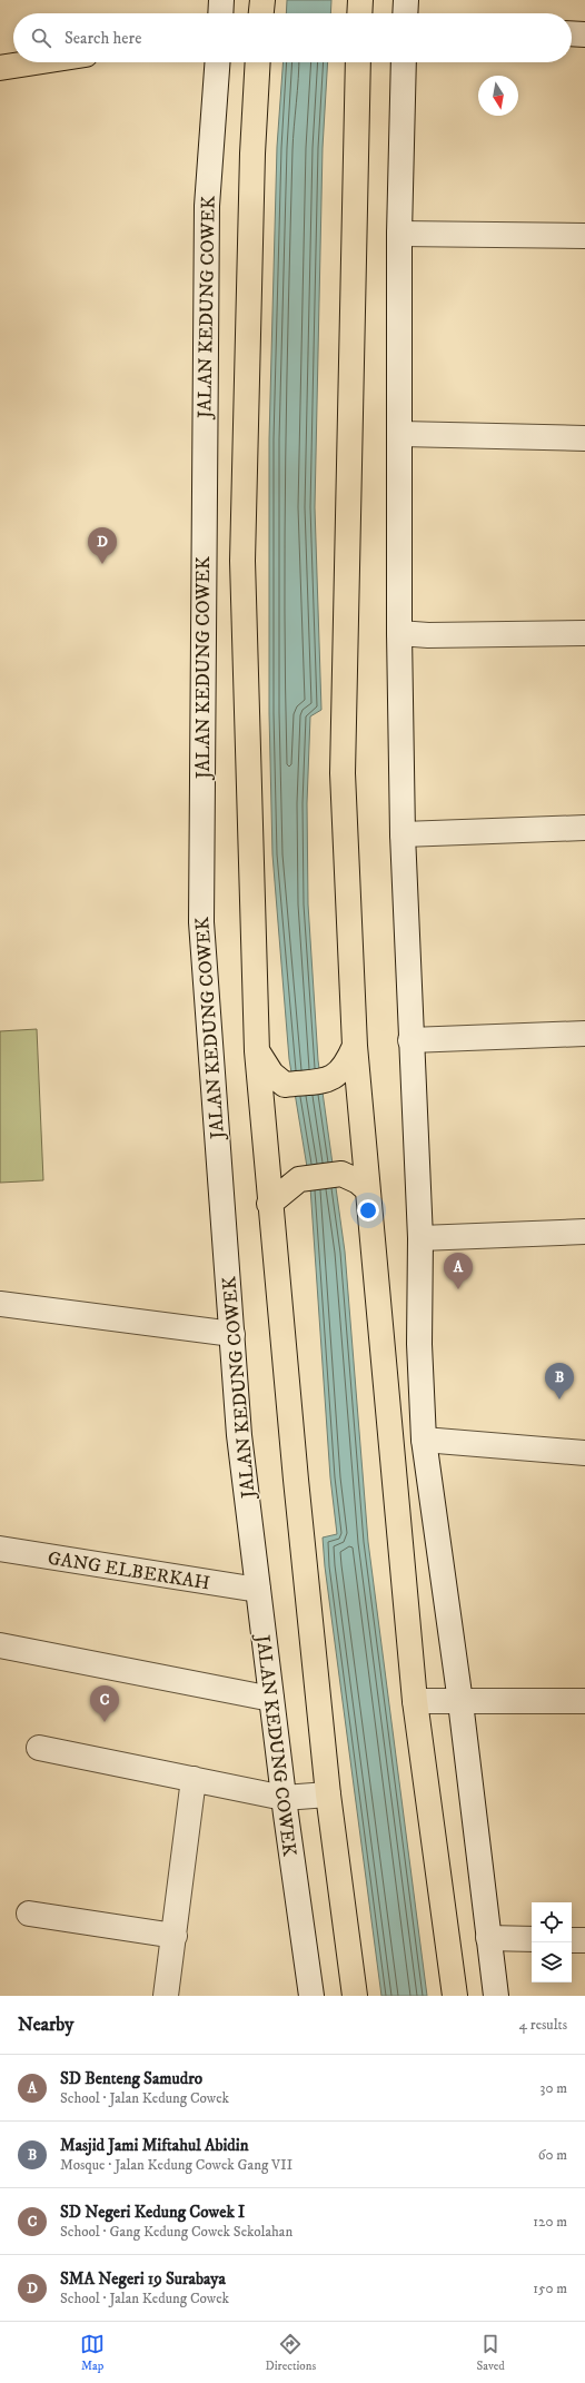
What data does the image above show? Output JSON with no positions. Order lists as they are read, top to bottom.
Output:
{
  "streets": {
    "main road": ["JALAN KEDUNG COWEK", "GANG ELBERKAH"]
  },
  "crossings": [
    ["JALAN KEDUNG COWEK", "GANG ELBERKAH"]
  ],
  "north": "bottom",
  "page": {
    "search": "Search here",
    "pins": [
      "D",
      "A",
      "B",
      "C"
    ],
    "heading": ["Nearby", "4 results"],
    "list": [
      {
        "mark": "A",
        "name": "SD Benteng Samudro",
        "note": "School · Jalan Kedung Cowek",
        "value": "30 m"
      },
      {
        "mark": "B",
        "name": "Masjid Jami Miftahul Abidin",
        "note": "Mosque · Jalan Kedung Cowek Gang VII",
        "value": "60 m"
      },
      {
        "mark": "C",
        "name": "SD Negeri Kedung Cowek I",
        "note": "School · Gang Kedung Cowek Sekolahan",
        "value": "120 m"
      },
      {
        "mark": "D",
        "name": "SMA Negeri 19 Surabaya",
        "note": "School · Jalan Kedung Cowek",
        "value": "150 m"
      }
    ],
    "nav": ["Map", "Directions", "Saved"]
  }
}
